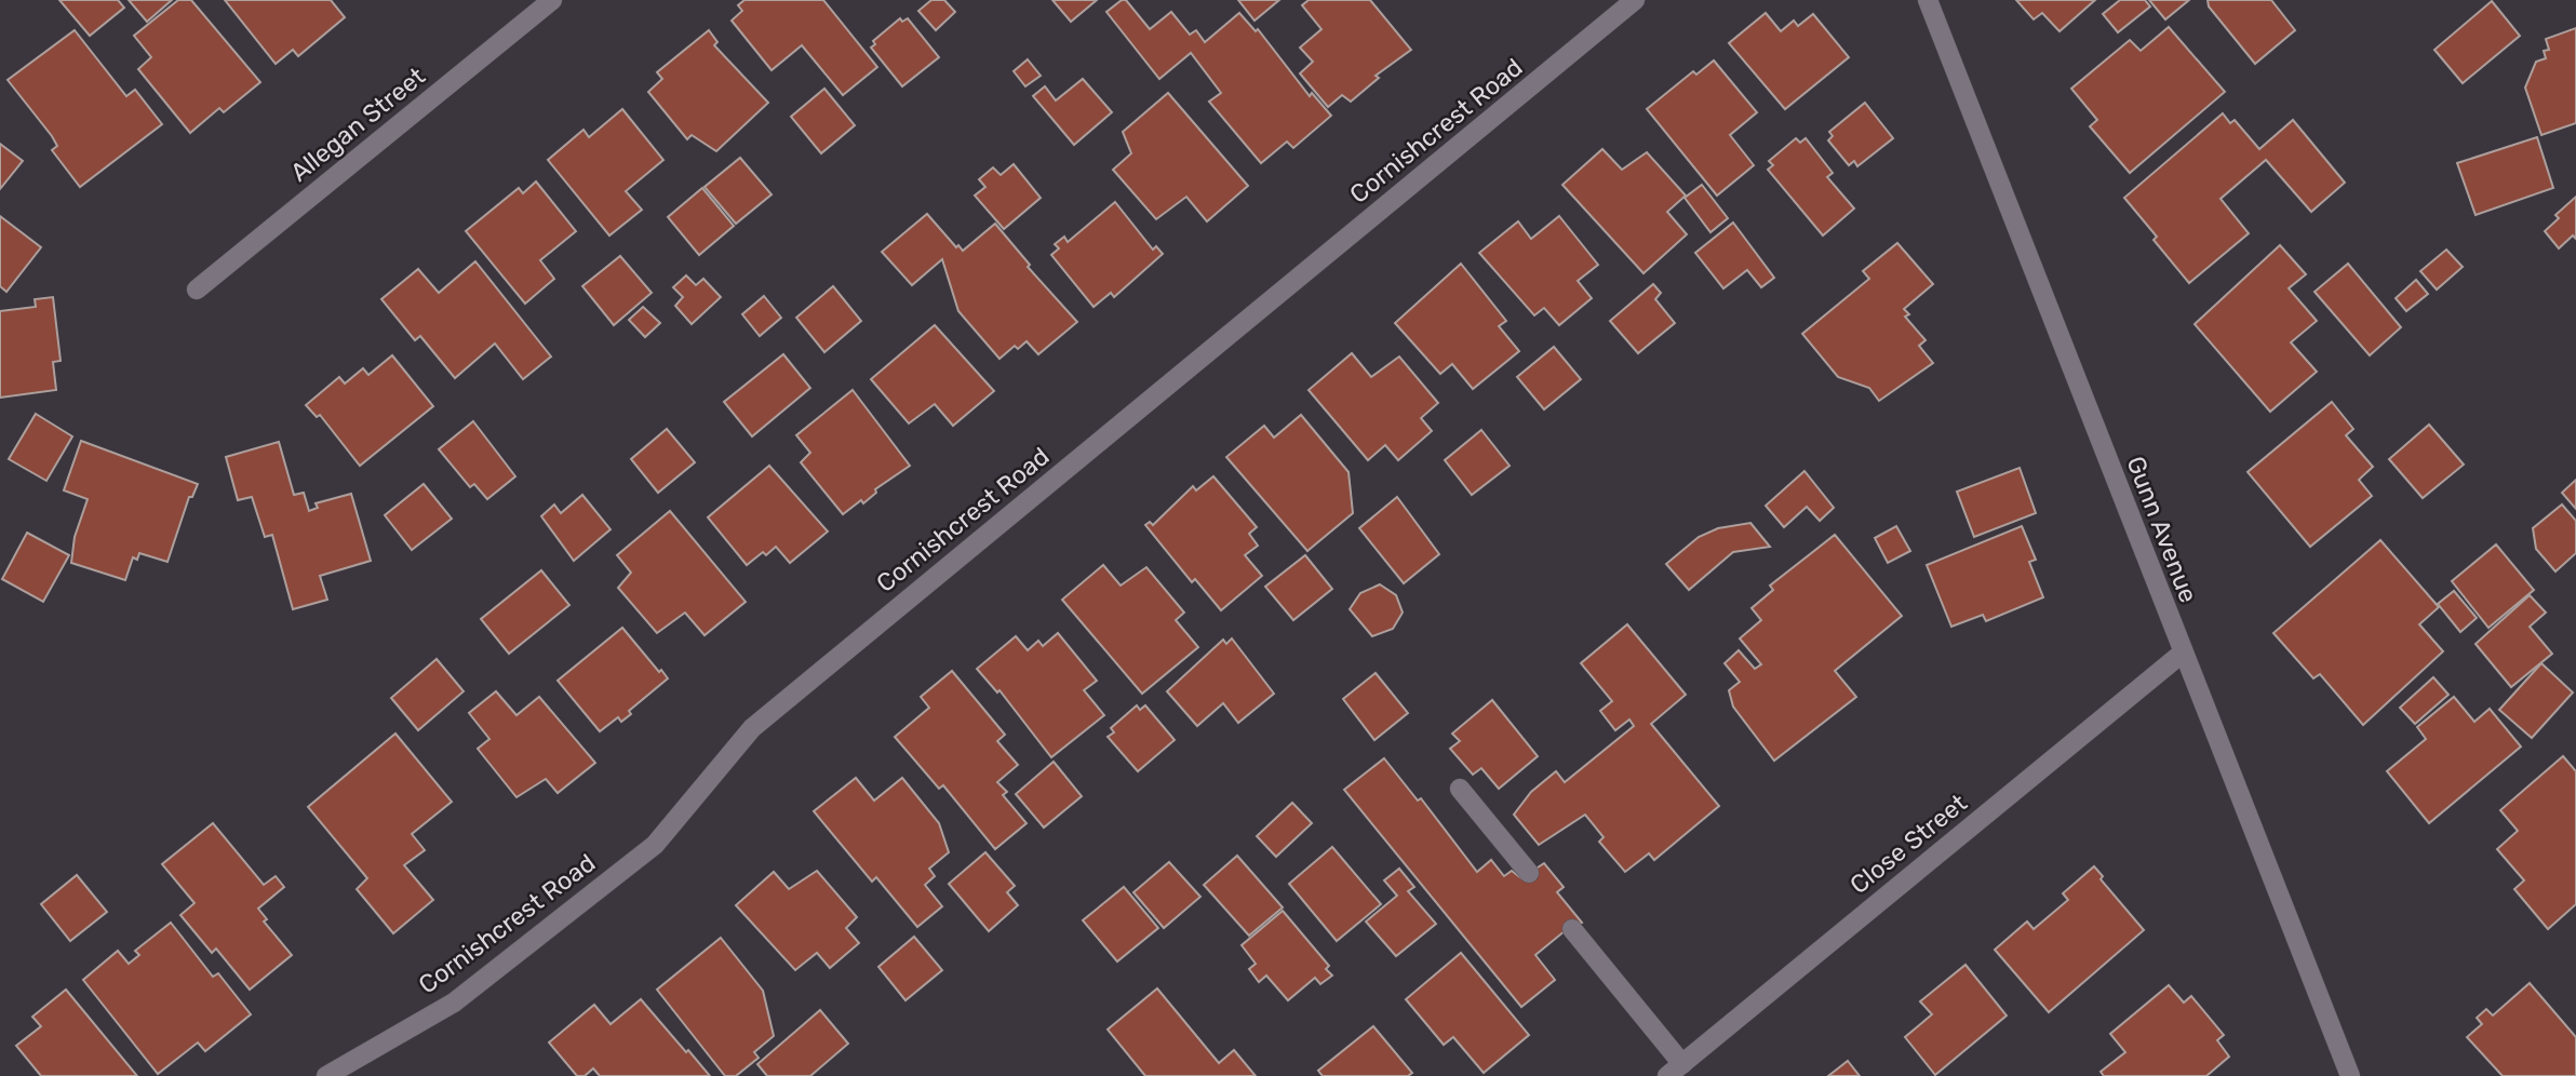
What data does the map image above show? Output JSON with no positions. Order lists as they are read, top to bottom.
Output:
{
  "streets": {
    "street": [
      "Allegan Street",
      "Cornishcrest Road",
      "Gunn Avenue",
      "Close Street"
    ]
  },
  "crossings": [
    ["Gunn Avenue", "Close Street"]
  ]
}
